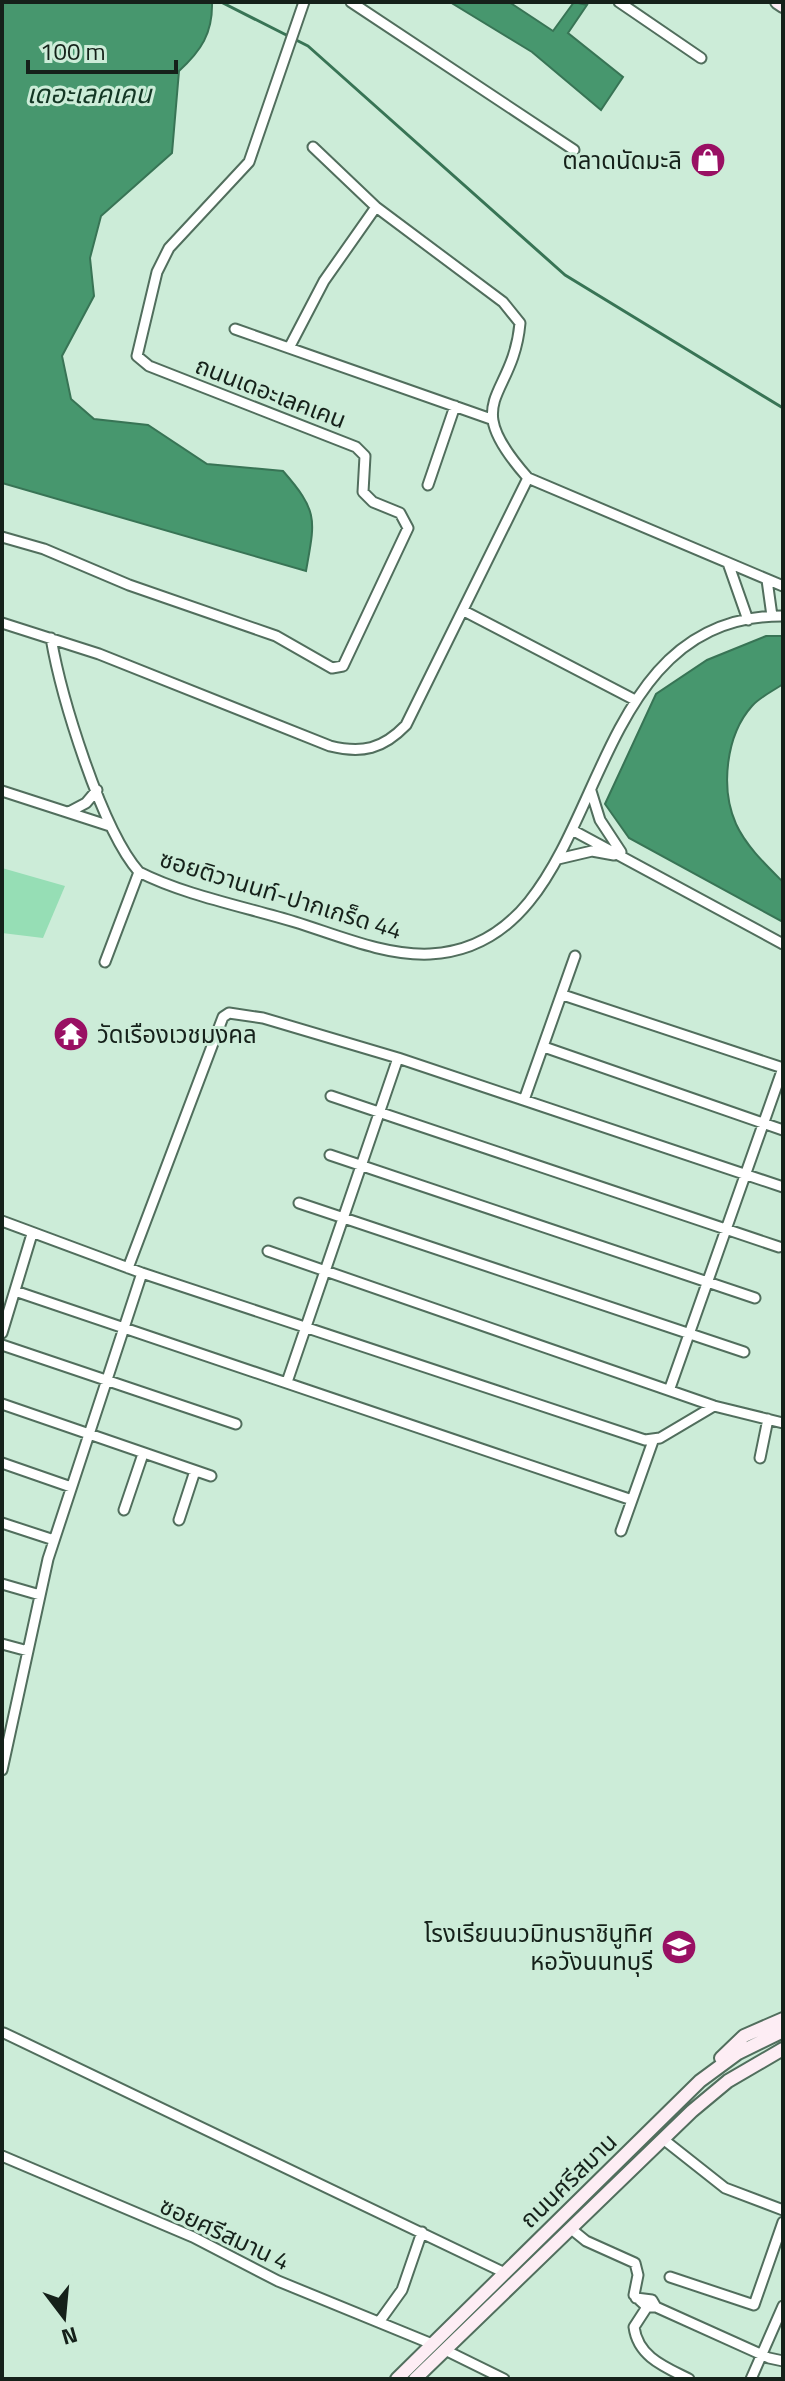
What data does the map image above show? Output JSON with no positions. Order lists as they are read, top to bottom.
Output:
{
  "streets": {
    "main road": ["ถนนศรีสมาน"],
    "street": ["ถนนเดอะเลคเคน", "ซอยติวานนท์-ปากเกร็ด 44", "ซอยศรีสมาน 4"]
  },
  "crossings": [
    ["ถนนศรีสมาน", "ซอยศรีสมาน 4"]
  ],
  "water": ["เดอะเลคเคน"],
  "places": {
    "shop": ["ตลาดนัดมะลิ"],
    "temple": ["วัดเรืองเวชมงคล"],
    "school or university": ["โรงเรียนนวมิทนราชินูทิศ หอวังนนทบุรี"]
  },
  "scale_bar": "100 m",
  "north": "bottom"
}
